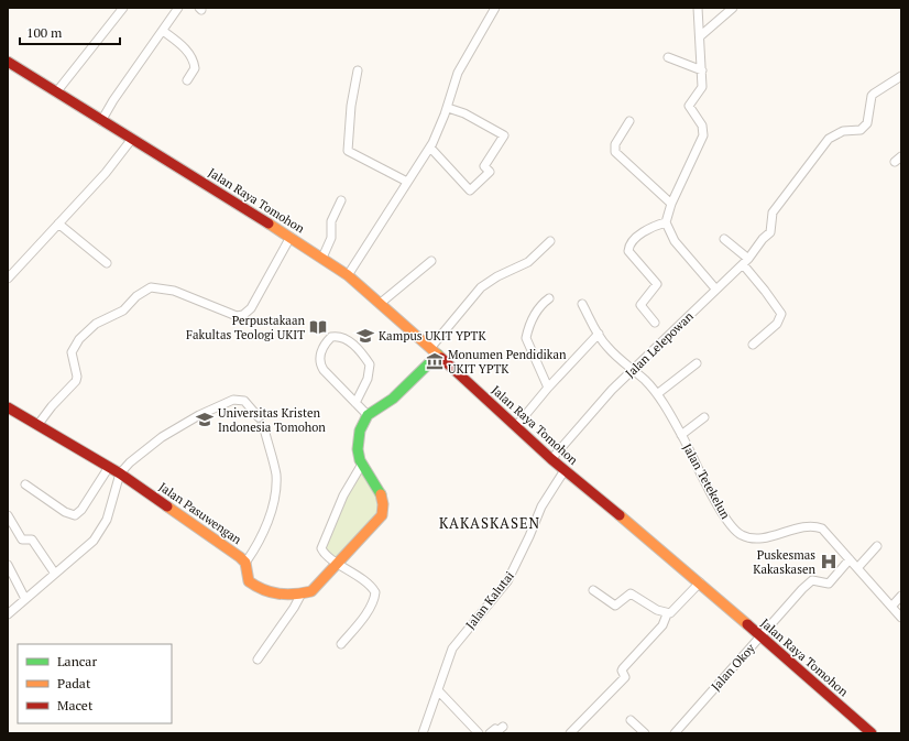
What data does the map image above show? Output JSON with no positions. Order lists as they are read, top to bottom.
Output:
{
  "streets": {
    "main road": ["Jalan Raya Tomohon", "Jalan Pasuwengan"],
    "street": [
      "Jalan Lelepowan",
      "Jalan Tetekelun",
      "Jalan Kalutai",
      "Jalan Okoy"
    ]
  },
  "crossings": [
    ["Jalan Raya Tomohon", "Jalan Lelepowan"],
    ["Jalan Raya Tomohon", "Jalan Kalutai"],
    ["Jalan Raya Tomohon", "Jalan Okoy"],
    ["Jalan Lelepowan", "Jalan Tetekelun"],
    ["Jalan Tetekelun", "Jalan Okoy"]
  ],
  "districts": ["KAKASKASEN"],
  "places": {
    "library": ["Perpustakaan Fakultas Teologi UKIT"],
    "school or university": ["Kampus UKIT YPTK", "Universitas Kristen Indonesia Tomohon"],
    "museum": ["Monumen Pendidikan UKIT YPTK"],
    "hospital": ["Puskesmas Kakaskasen"]
  },
  "legend": ["Lancar", "Padat", "Macet"],
  "scale_bar": "100 m"
}
